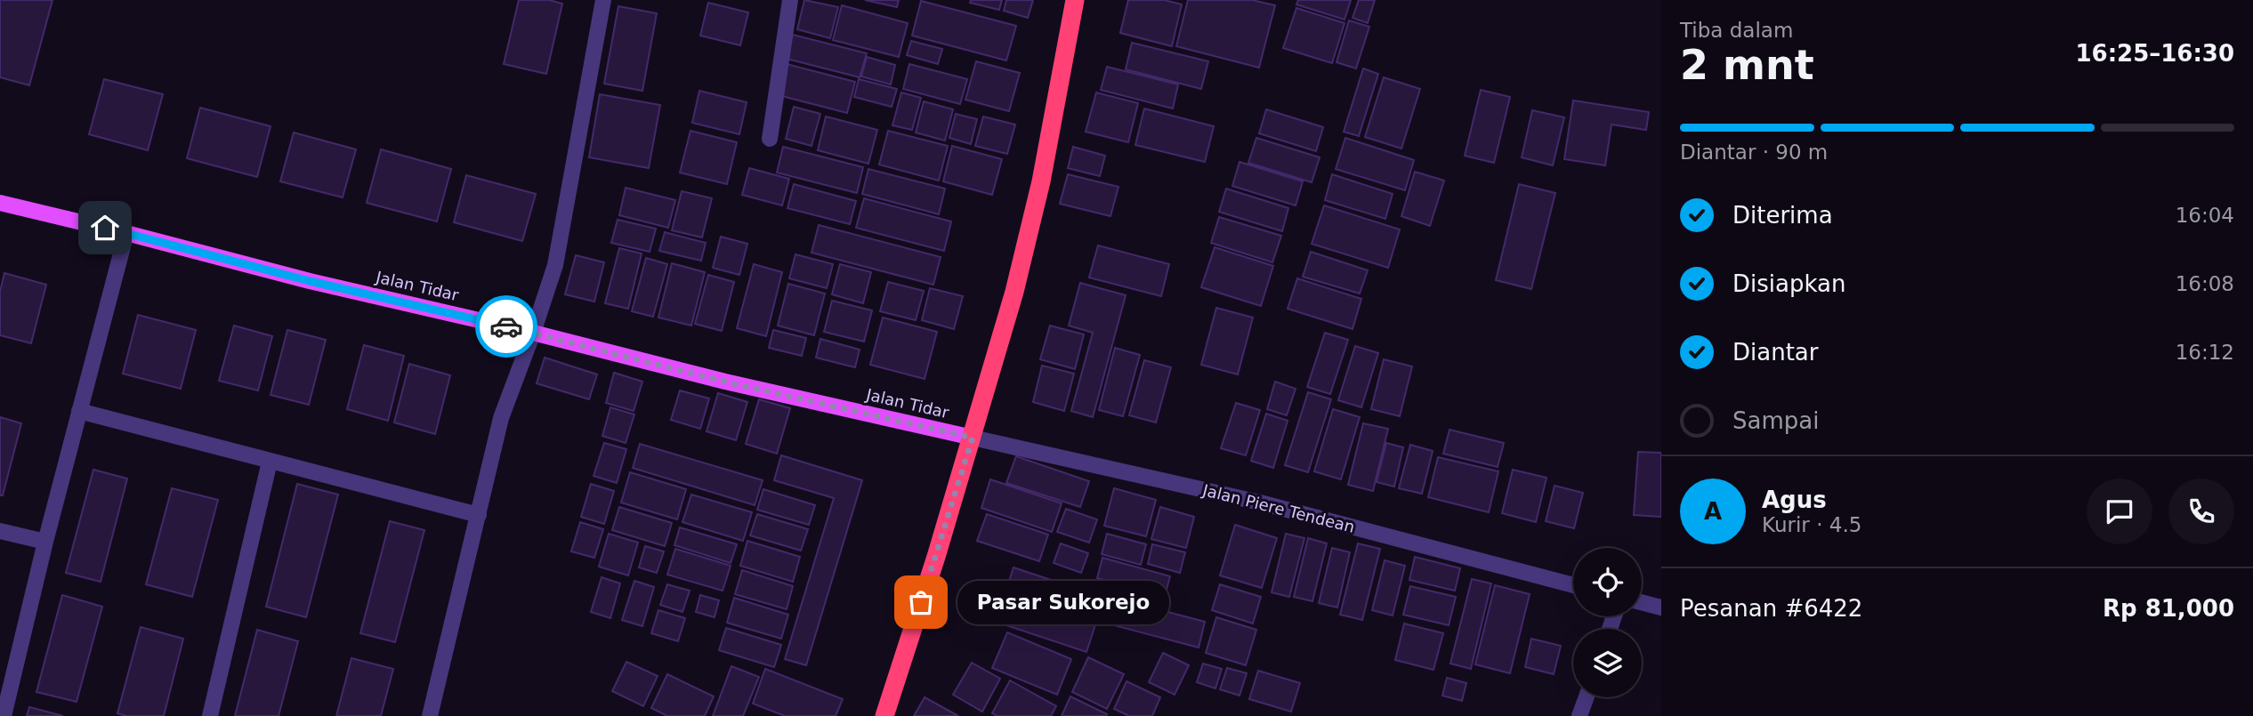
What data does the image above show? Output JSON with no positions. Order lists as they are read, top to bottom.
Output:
{
  "streets": {
    "main road": ["Jalan Tidar"],
    "street": ["Jalan Piere Tendean"]
  },
  "crossings": [
    ["Jalan Tidar", "Jalan Piere Tendean"]
  ],
  "places": ["Pasar Sukorejo"],
  "page": {
    "heading": ["2 mnt", "Tiba dalam", "16:25–16:30"],
    "panel": [
      "Agus",
      "Kurir · 4.5",
      "Pesanan #6422",
      "Rp 81,000"
    ],
    "bar": "Diantar · 90 m",
    "list": [
      ["Diterima", "16:04"],
      ["Disiapkan", "16:08"],
      ["Diantar", "16:12"],
      "Sampai"
    ],
    "round": "A",
    "bubble": "Pasar Sukorejo"
  }
}
